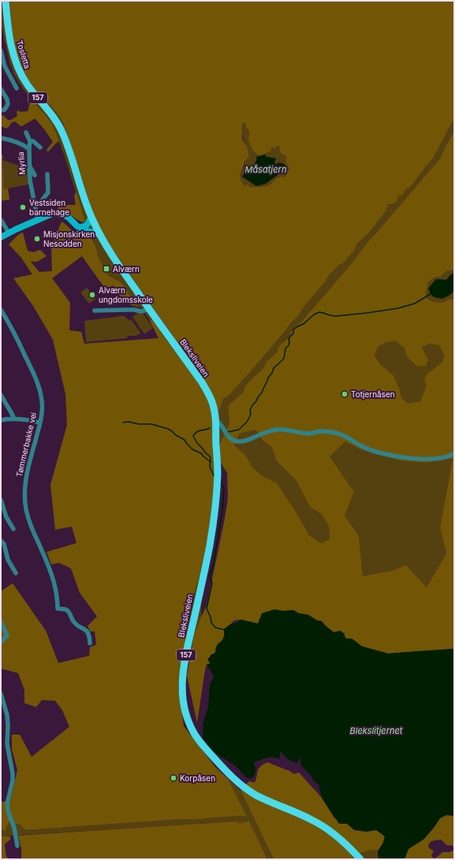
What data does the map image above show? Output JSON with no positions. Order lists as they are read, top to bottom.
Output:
{
  "streets": {
    "main road": ["Tosletta", "157", "Bleksliveien"],
    "street": ["Myrlia", "Tømmerbakke vei"]
  },
  "crossings": [
    ["Tosletta", "157"],
    ["157", "Bleksliveien"]
  ],
  "water": ["Måsatjern", "Blekslitjernet"],
  "places": {
    "other": [
      "Vestsiden barnehage",
      "Misjonskirken Nesodden",
      "Alværn ungdomsskole",
      "Totjernåsen",
      "Korpåsen"
    ],
    "transit": ["Alværn"]
  }
}
